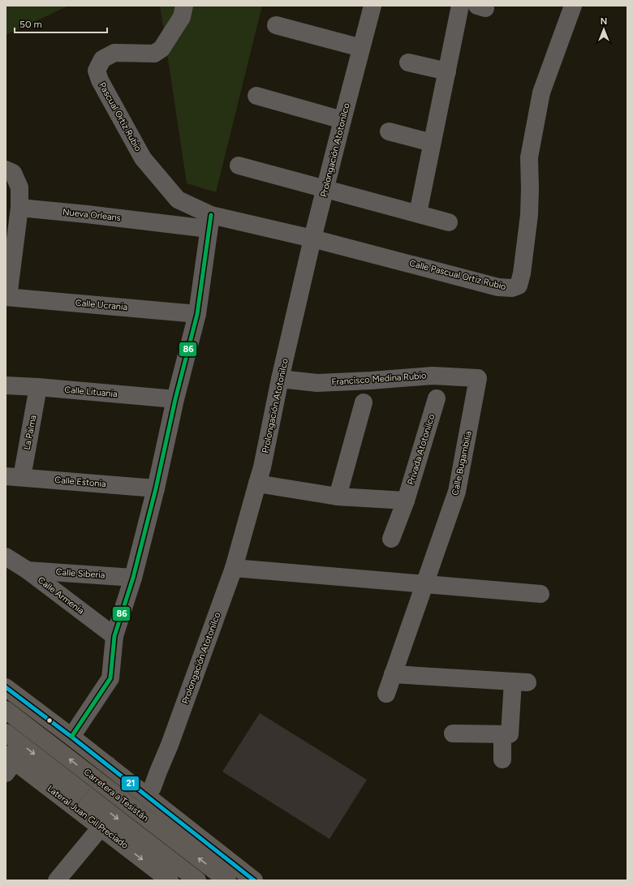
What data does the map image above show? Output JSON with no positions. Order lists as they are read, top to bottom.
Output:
{
  "streets": {
    "main road": ["Carretera a Tesistán", "Lateral Juan Gil Preciado"],
    "street": [
      "Pascual Ortiz Rubio",
      "Prolongación Atotonilco",
      "Nueva Orleans",
      "Calle Pascual Ortiz Rubio",
      "Calle Ucrania",
      "Francisco Medina Rubio",
      "Calle Lituania",
      "La Palma",
      "Privada Atotonilco",
      "Calle Bugambilia",
      "Calle Estonia",
      "Calle Siberia",
      "Calle Armenia"
    ]
  },
  "crossings": [
    ["Pascual Ortiz Rubio", "Nueva Orleans"],
    ["Pascual Ortiz Rubio", "Calle Pascual Ortiz Rubio"],
    ["Prolongación Atotonilco", "Calle Pascual Ortiz Rubio"],
    ["Prolongación Atotonilco", "Francisco Medina Rubio"],
    ["Nueva Orleans", "Calle Pascual Ortiz Rubio"],
    ["Francisco Medina Rubio", "Calle Bugambilia"],
    ["Calle Lituania", "La Palma"],
    ["La Palma", "Calle Estonia"],
    ["Calle Siberia", "Calle Armenia"]
  ],
  "lines": ["transit line 86", "transit line 21"],
  "scale_bar": "50 m",
  "north": "top"
}
